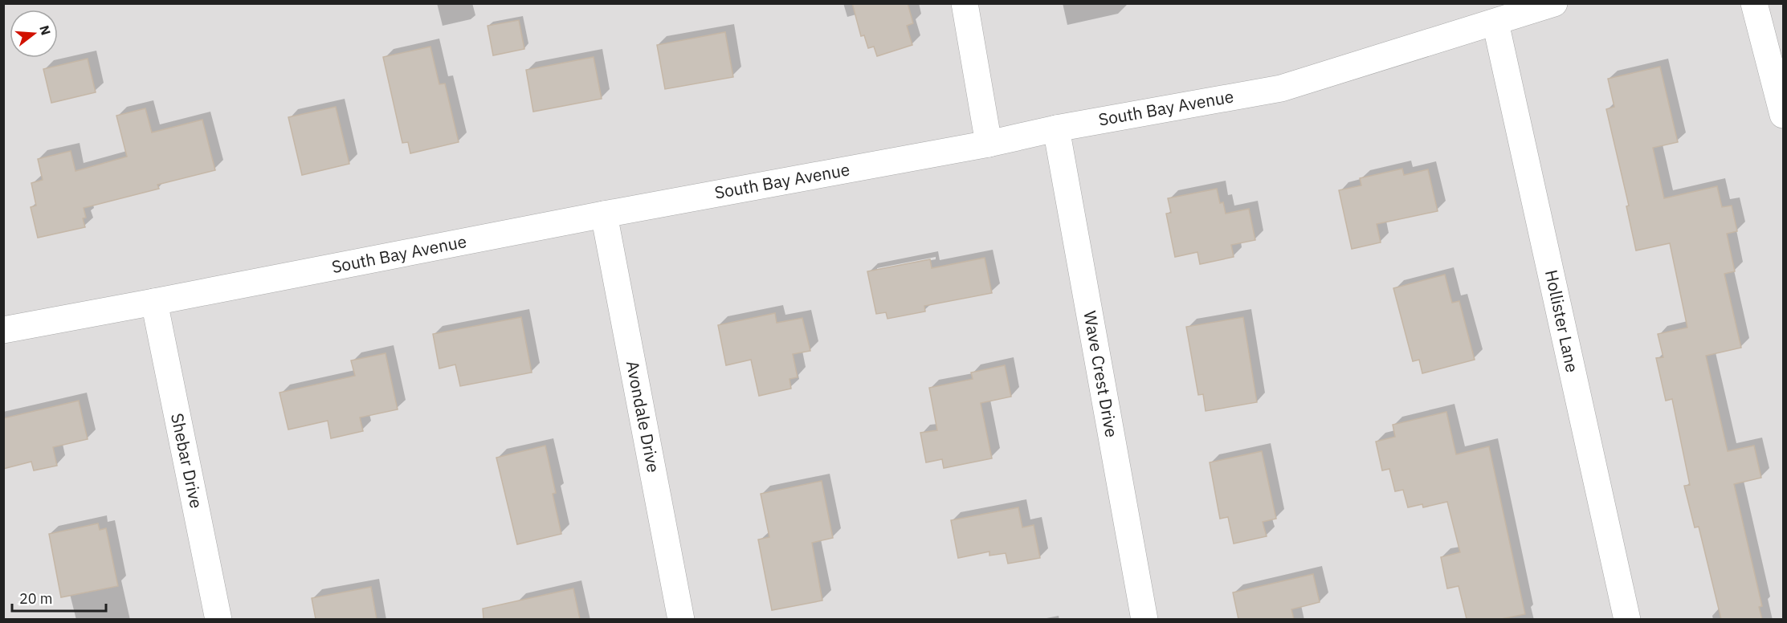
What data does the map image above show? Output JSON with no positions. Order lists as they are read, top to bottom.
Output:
{
  "streets": {
    "street": [
      "South Bay Avenue",
      "Hollister Lane",
      "Wave Crest Drive",
      "Avondale Drive",
      "Shebar Drive"
    ]
  },
  "crossings": [
    ["South Bay Avenue", "Hollister Lane"],
    ["South Bay Avenue", "Wave Crest Drive"],
    ["South Bay Avenue", "Avondale Drive"],
    ["South Bay Avenue", "Shebar Drive"]
  ],
  "scale_bar": "20 m",
  "north": "right"
}
